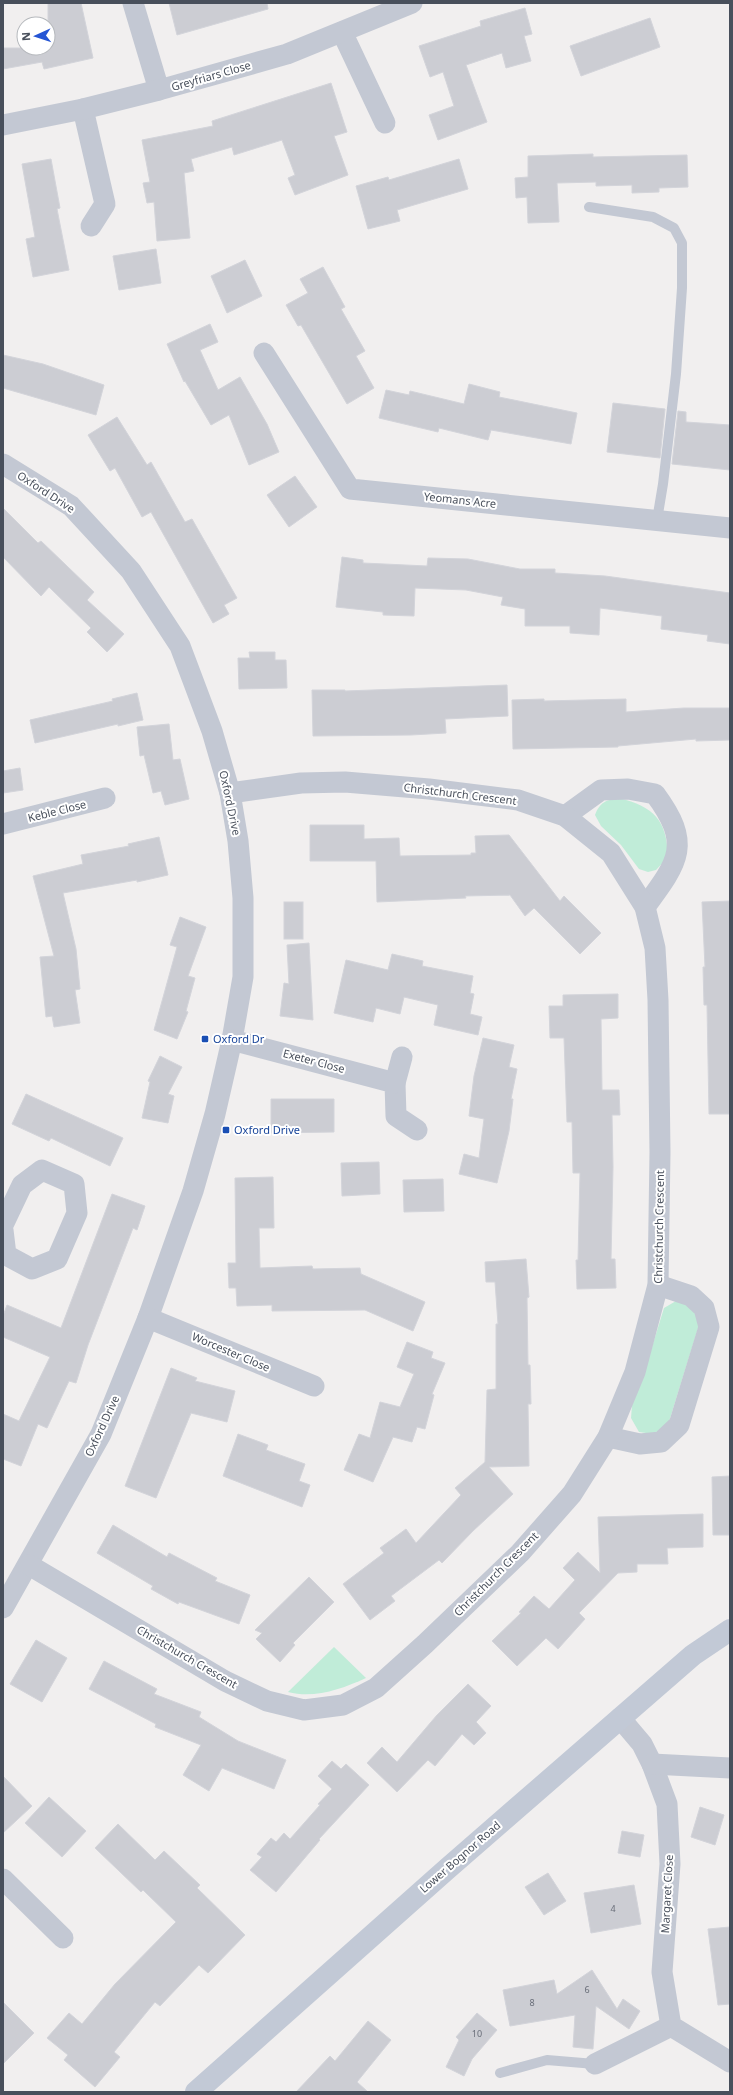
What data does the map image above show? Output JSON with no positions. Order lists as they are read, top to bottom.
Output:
{
  "streets": {
    "main road": ["Lower Bognor Road"],
    "street": [
      "Greyfriars Close",
      "Oxford Drive",
      "Yeomans Acre",
      "Christchurch Crescent",
      "Keble Close",
      "Exeter Close",
      "Worcester Close",
      "Margaret Close"
    ]
  },
  "crossings": [
    ["Oxford Drive", "Christchurch Crescent"],
    ["Oxford Drive", "Exeter Close"],
    ["Oxford Drive", "Worcester Close"],
    ["Lower Bognor Road", "Margaret Close"]
  ],
  "places": {
    "transit": ["Oxford Dr", "Oxford Drive"]
  },
  "house_numbers": [
    "4",
    "6",
    "8",
    "10"
  ],
  "north": "left"
}
